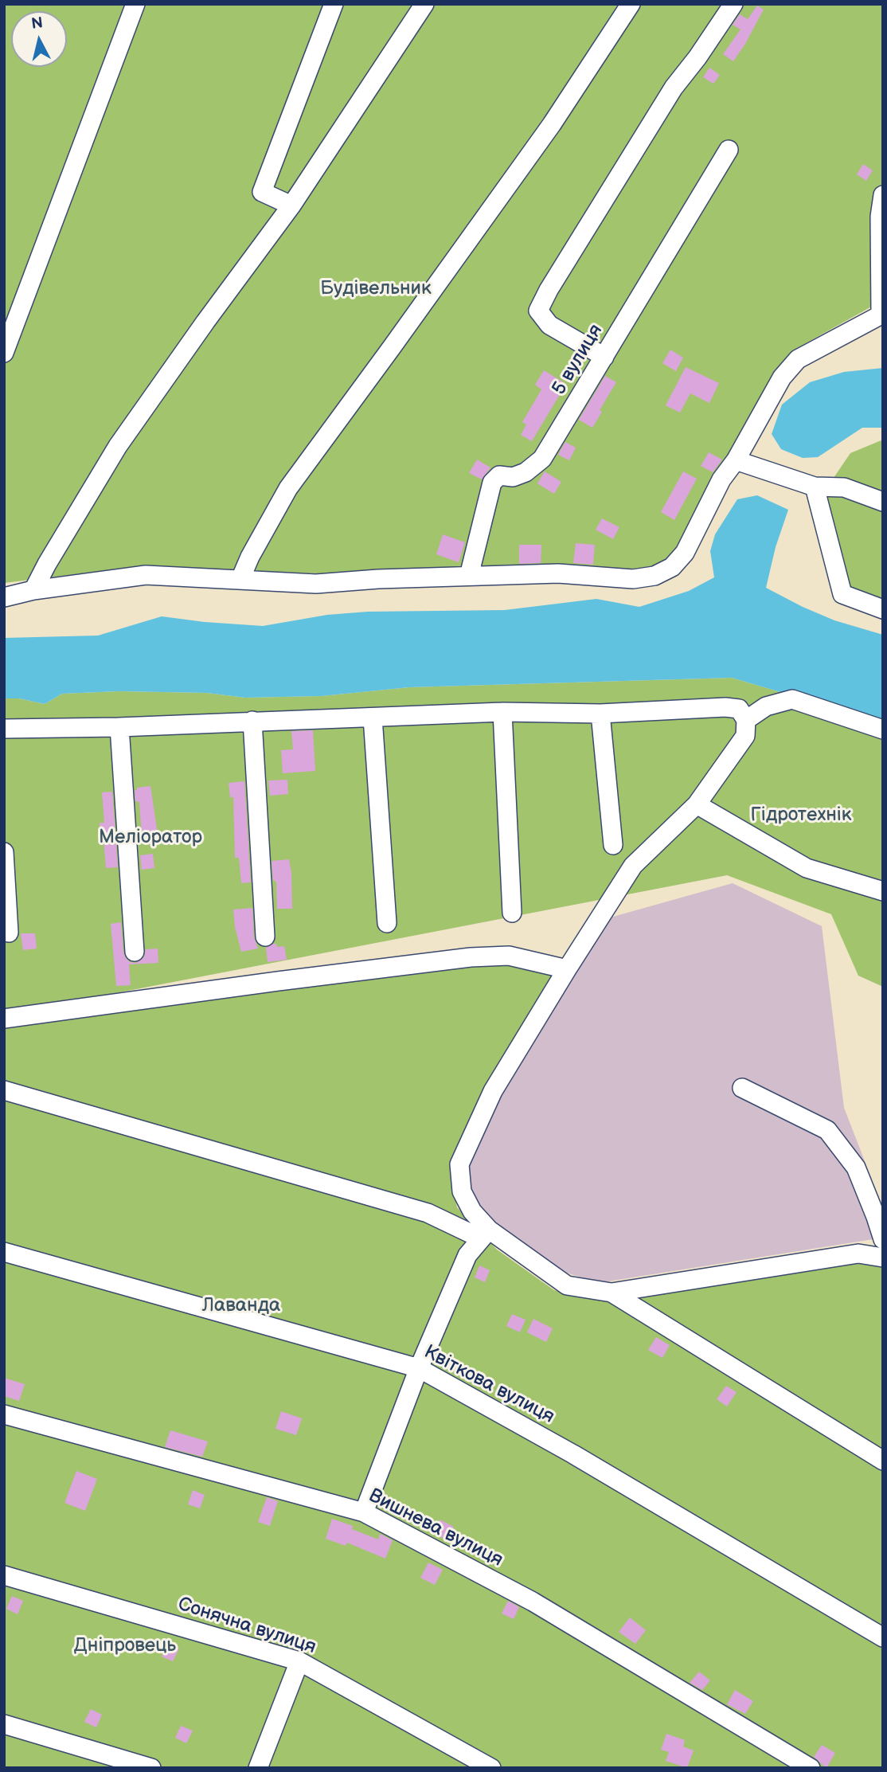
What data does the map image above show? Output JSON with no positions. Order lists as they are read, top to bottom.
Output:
{
  "streets": {
    "street": [
      "5 вулиця",
      "Квіткова вулиця",
      "Вишнева вулиця",
      "Сонячна вулиця"
    ]
  },
  "parks": [
    "Будівельник",
    "Гідротехнік",
    "Меліоратор",
    "Лаванда",
    "Дніпровець"
  ],
  "north": "top"
}
